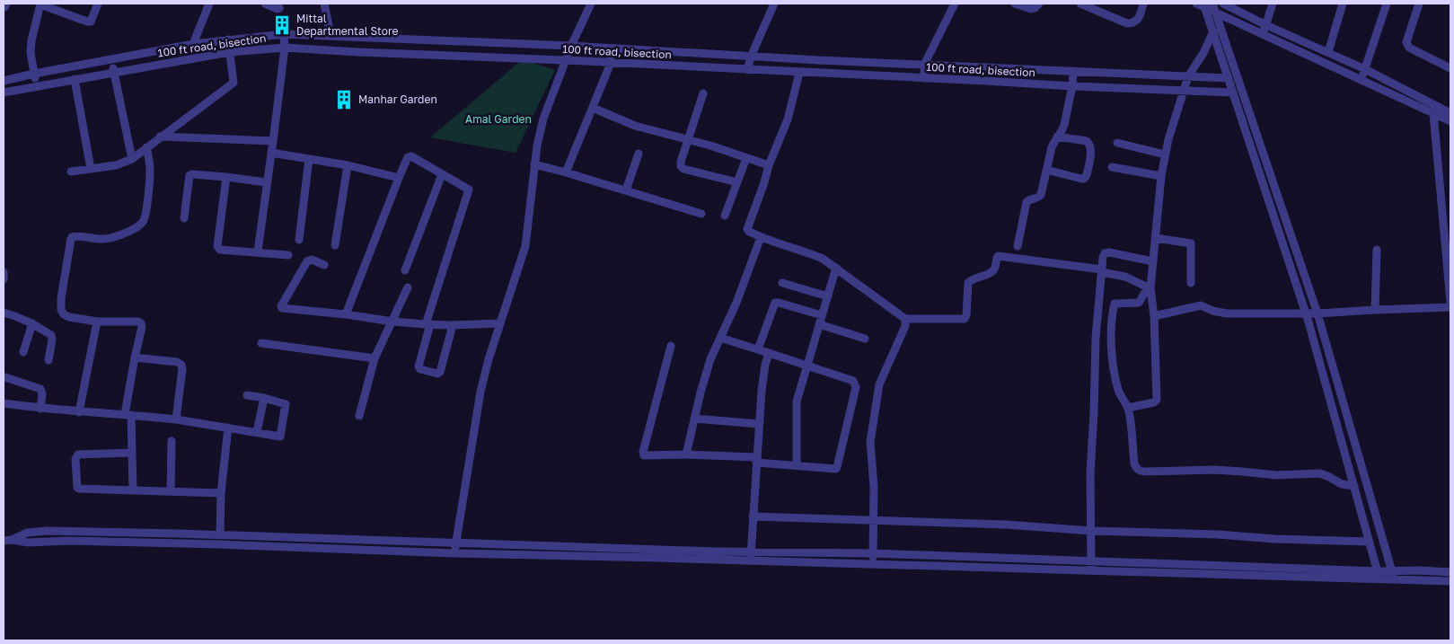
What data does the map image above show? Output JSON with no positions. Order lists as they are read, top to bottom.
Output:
{
  "streets": {
    "street": ["100 ft road, bisection"]
  },
  "parks": ["Amal Garden"],
  "places": {
    "building": ["Mittal Departmental Store", "Manhar Garden"]
  }
}
